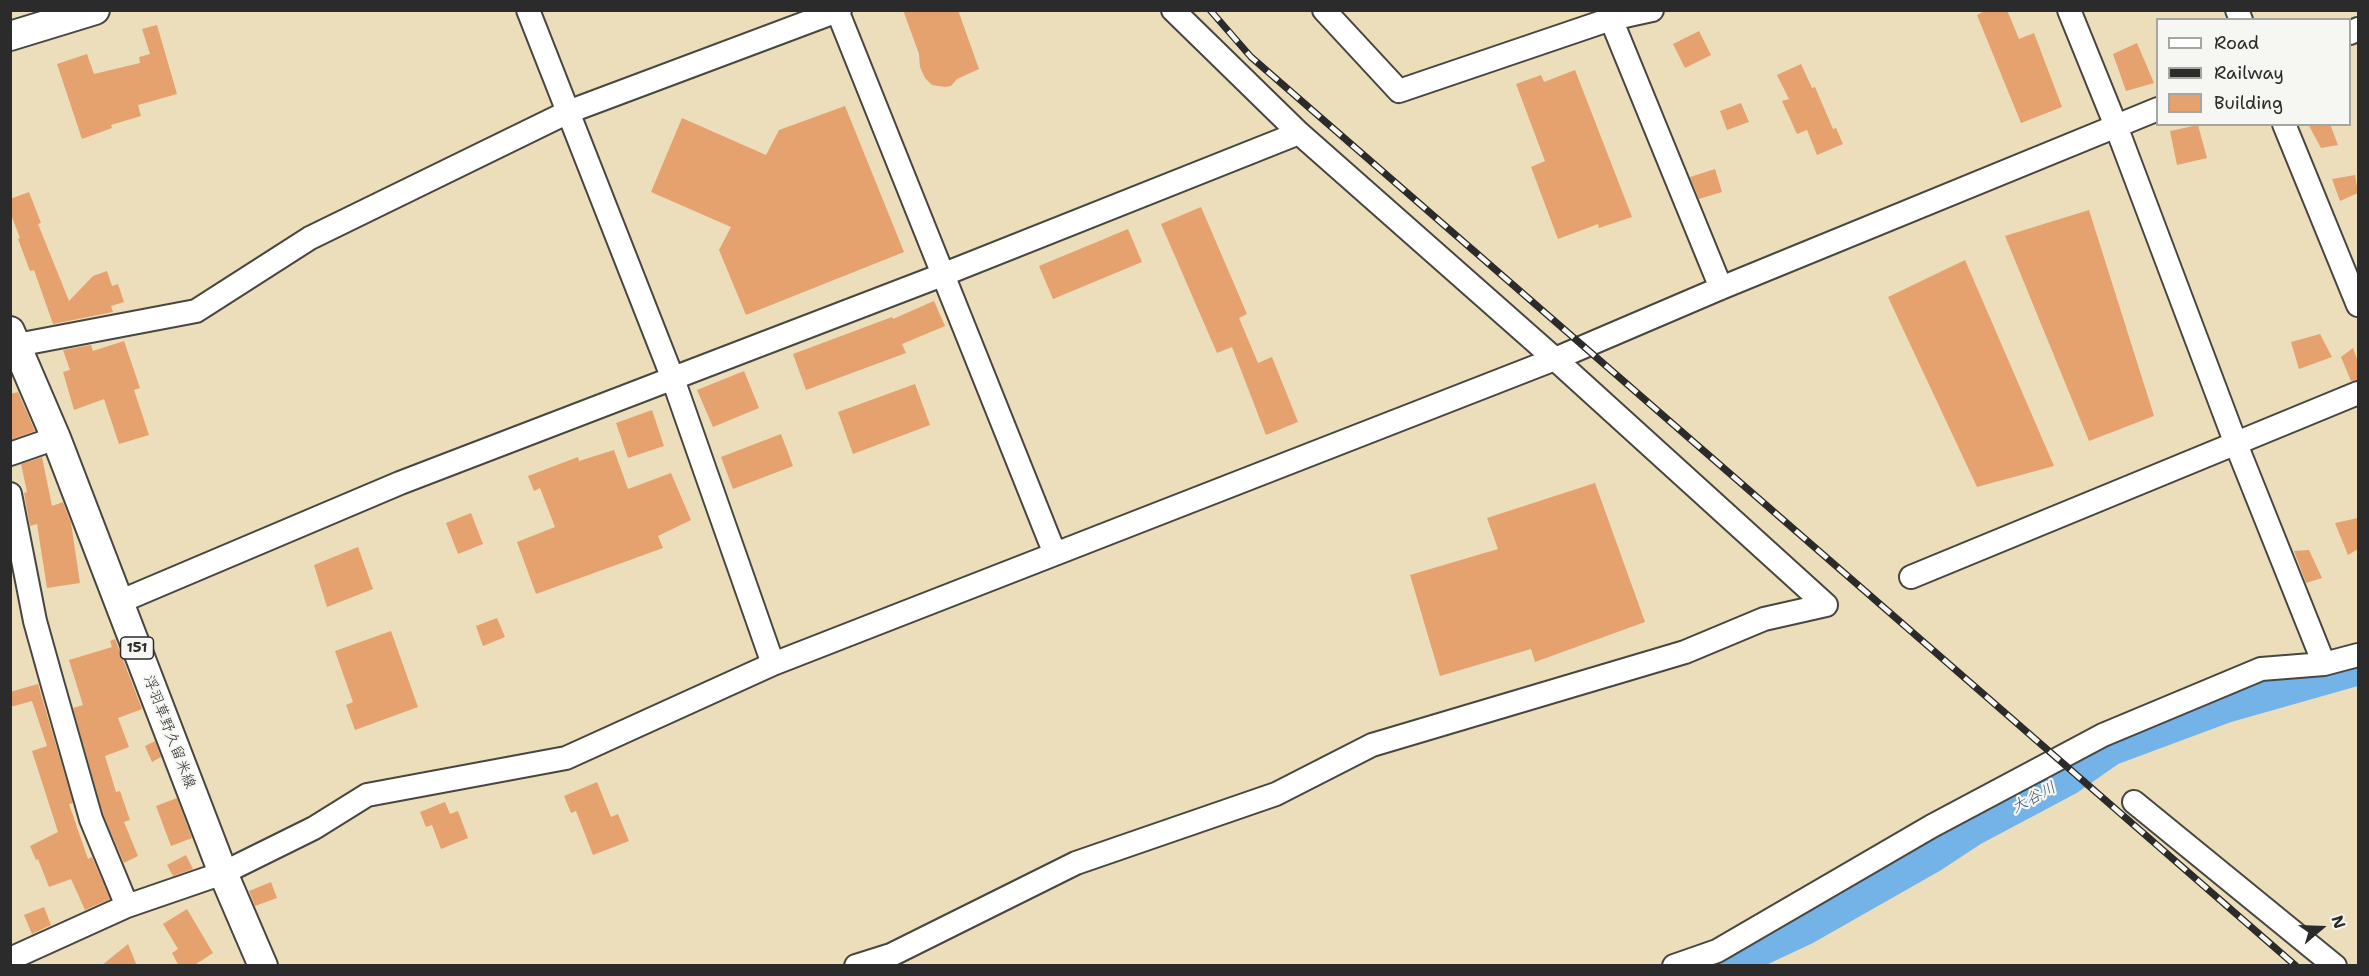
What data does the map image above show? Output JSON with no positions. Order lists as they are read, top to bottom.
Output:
{
  "streets": {
    "main road": ["151", "浮羽草野久留米線"]
  },
  "water": ["大谷川"],
  "legend": ["Road", "Railway", "Building"],
  "north": "right"
}
